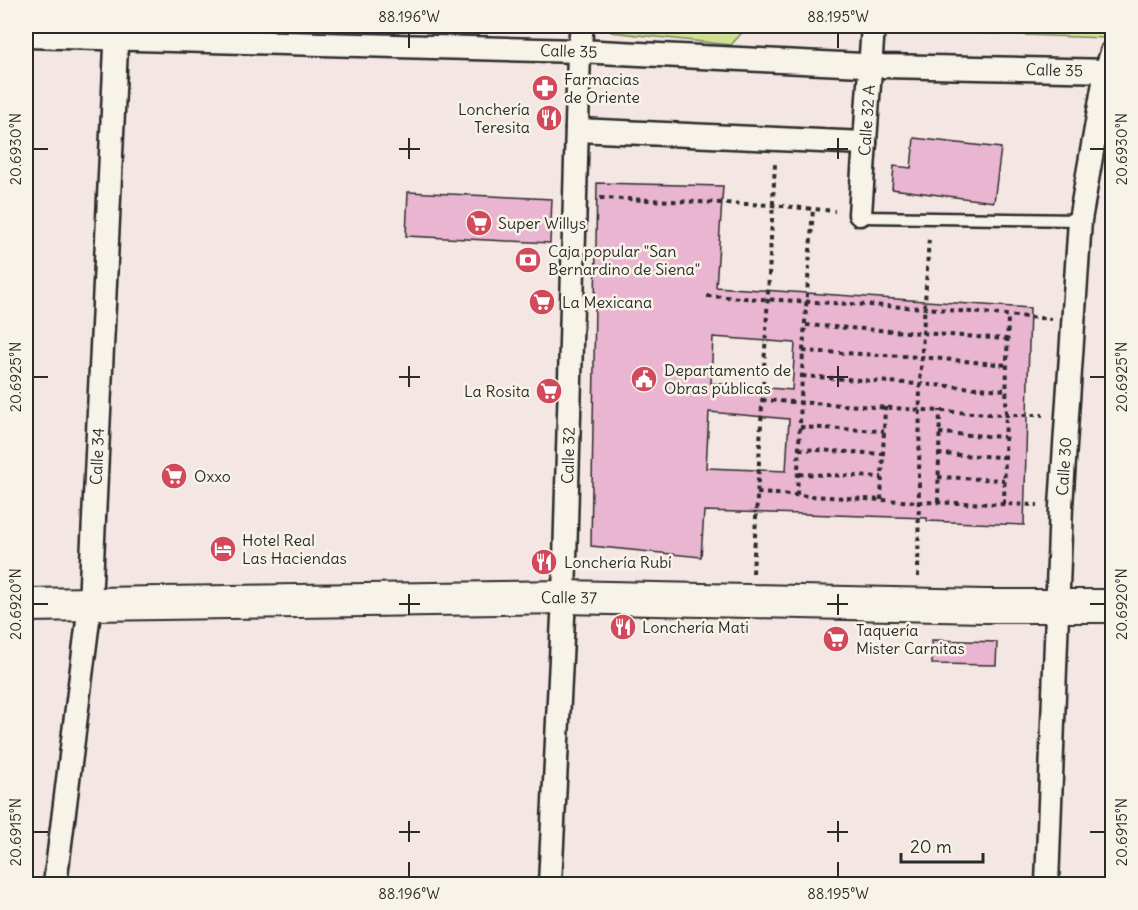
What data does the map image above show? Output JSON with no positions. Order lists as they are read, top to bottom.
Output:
{
  "streets": {
    "street": [
      "Calle 35",
      "Calle 32 A",
      "Calle 32",
      "Calle 34",
      "Calle 30",
      "Calle 37"
    ]
  },
  "crossings": [
    ["Calle 35", "Calle 32 A"],
    ["Calle 35", "Calle 32"],
    ["Calle 35", "Calle 34"],
    ["Calle 35", "Calle 30"],
    ["Calle 32", "Calle 37"],
    ["Calle 34", "Calle 37"],
    ["Calle 30", "Calle 37"]
  ],
  "places": {
    "pharmacy": ["Farmacias de Oriente"],
    "restaurant": ["Lonchería Teresita", "Lonchería Rubí", "Lonchería Mati"],
    "supermarket": [
      "Super Willys",
      "La Mexicana",
      "La Rosita",
      "Oxxo",
      "Taquería Mister Carnitas"
    ],
    "bank": ["Caja popular \"San Bernardino de Siena\""],
    "public building": ["Departamento de Obras públicas"],
    "hotel": ["Hotel Real Las Haciendas"]
  },
  "scale_bar": "20 m",
  "coordinates": [
    "88.196°W",
    "88.195°W",
    "20.6930°N",
    "20.6925°N",
    "20.6920°N",
    "20.6915°N"
  ]
}
